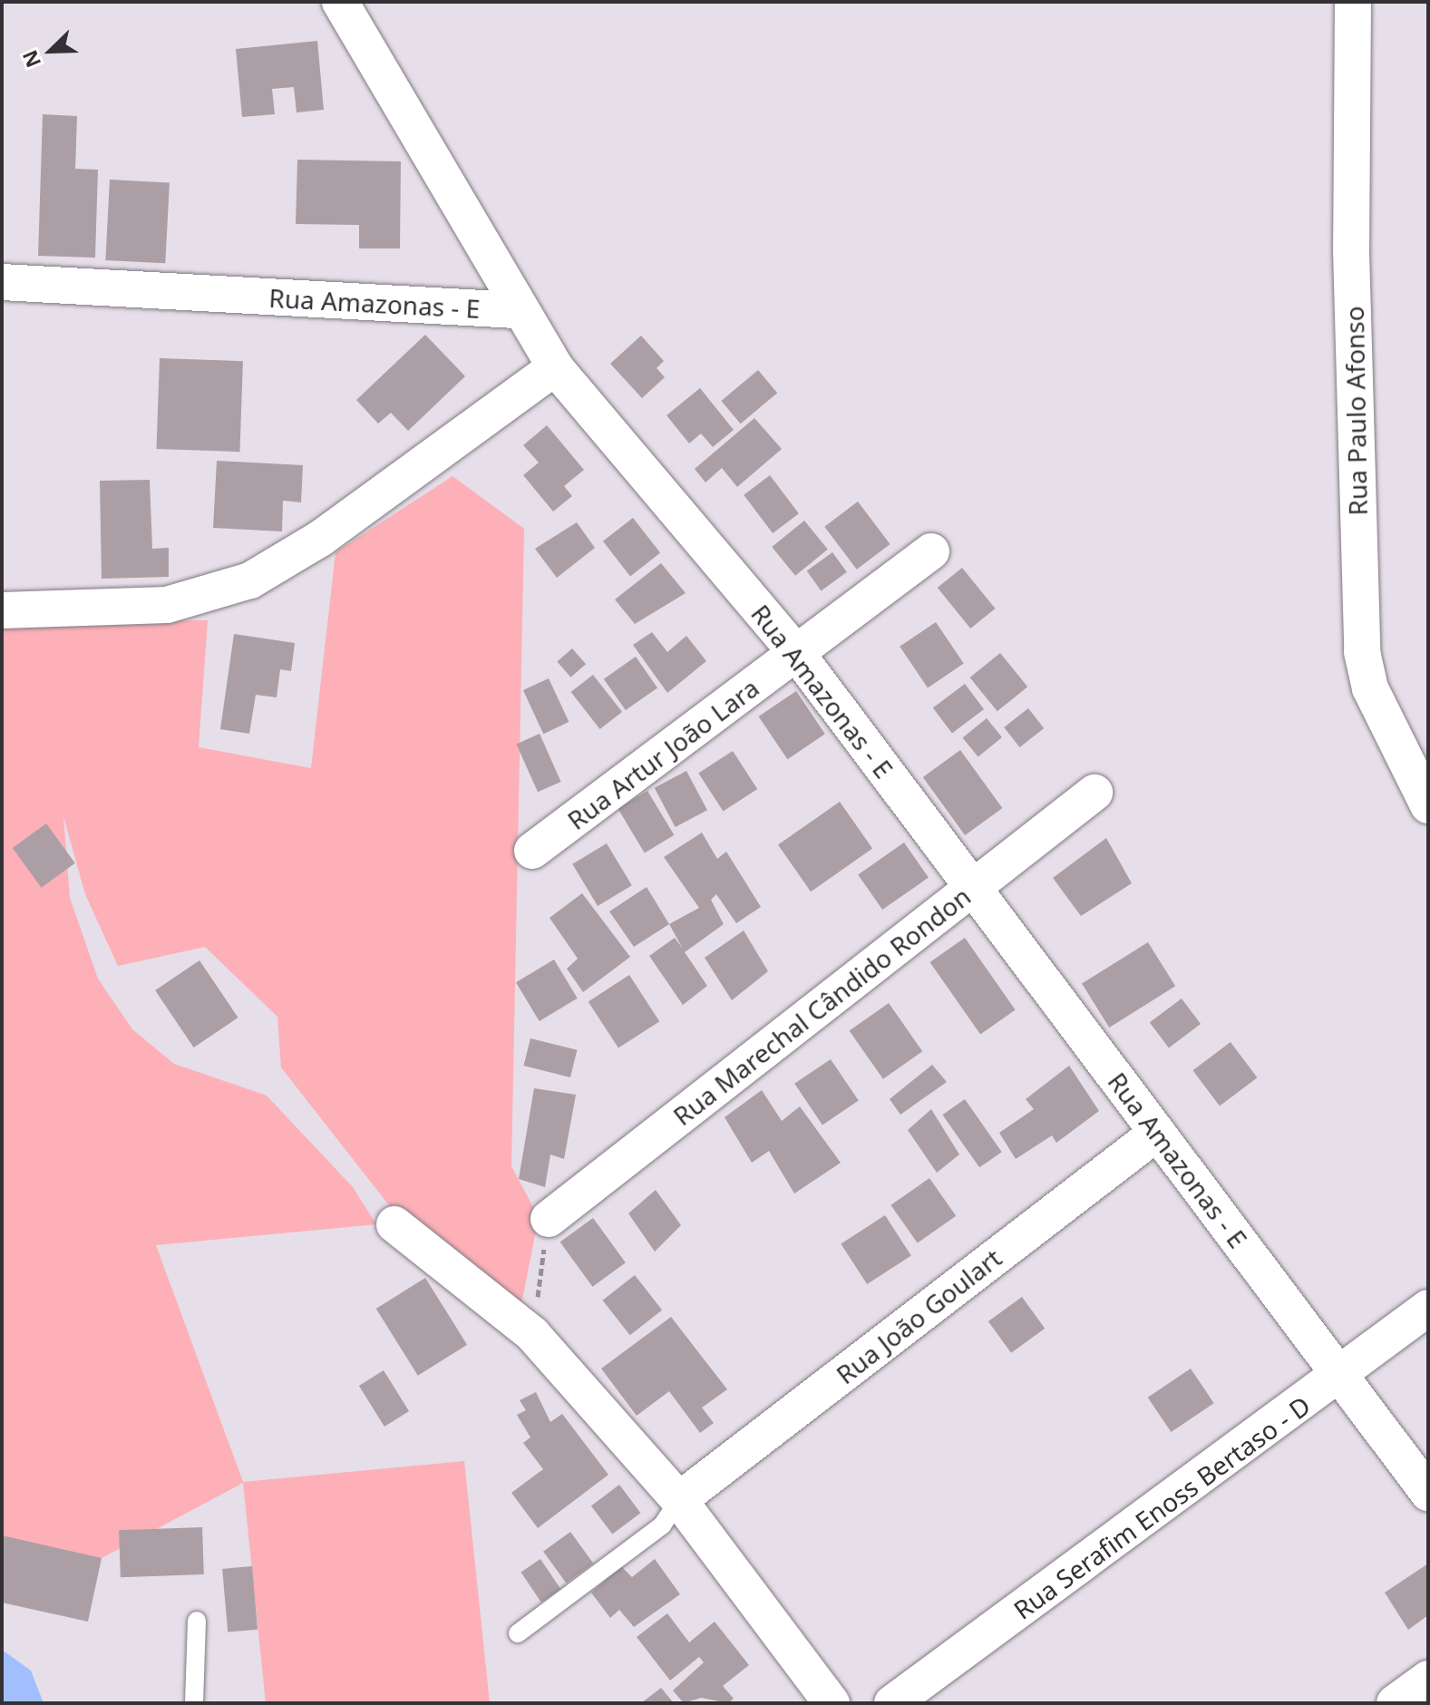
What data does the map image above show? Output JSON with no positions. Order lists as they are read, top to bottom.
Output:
{
  "streets": {
    "street": [
      "Rua Amazonas - E",
      "Rua Paulo Afonso",
      "Rua Artur João Lara",
      "Rua Marechal Cândido Rondon",
      "Rua João Goulart",
      "Rua Serafim Enoss Bertaso - D"
    ]
  },
  "crossings": [
    ["Rua Amazonas - E", "Rua Artur João Lara"],
    ["Rua Amazonas - E", "Rua Marechal Cândido Rondon"],
    ["Rua Amazonas - E", "Rua João Goulart"],
    ["Rua Amazonas - E", "Rua Serafim Enoss Bertaso - D"]
  ],
  "north": "bottom left"
}
